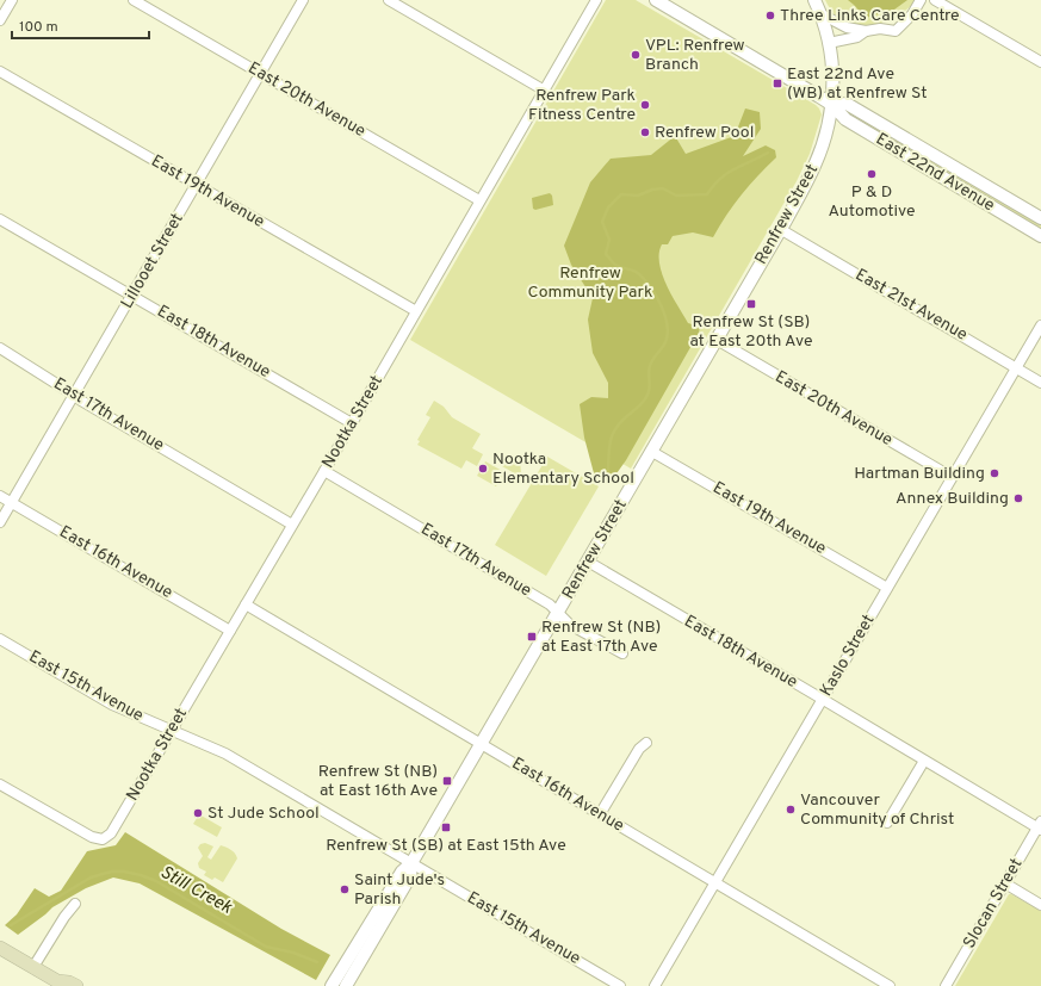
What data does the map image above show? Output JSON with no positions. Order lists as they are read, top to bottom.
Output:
{
  "streets": {
    "street": [
      "East 20th Avenue",
      "East 22nd Avenue",
      "East 19th Avenue",
      "Renfrew Street",
      "Lillooet Street",
      "East 21st Avenue",
      "East 18th Avenue",
      "East 17th Avenue",
      "Nootka Street",
      "East 16th Avenue",
      "Kaslo Street",
      "East 15th Avenue",
      "Slocan Street"
    ]
  },
  "crossings": [
    ["East 20th Avenue", "Renfrew Street"],
    ["East 20th Avenue", "Lillooet Street"],
    ["East 20th Avenue", "Nootka Street"],
    ["East 20th Avenue", "Kaslo Street"],
    ["East 22nd Avenue", "Renfrew Street"],
    ["East 19th Avenue", "Renfrew Street"],
    ["East 19th Avenue", "Lillooet Street"],
    ["East 19th Avenue", "Nootka Street"],
    ["East 19th Avenue", "Kaslo Street"],
    ["Renfrew Street", "East 21st Avenue"],
    ["Renfrew Street", "East 18th Avenue"],
    ["Renfrew Street", "East 17th Avenue"],
    ["Renfrew Street", "East 16th Avenue"],
    ["Renfrew Street", "East 15th Avenue"],
    ["Lillooet Street", "East 18th Avenue"],
    ["Lillooet Street", "East 17th Avenue"],
    ["Lillooet Street", "East 16th Avenue"],
    ["East 21st Avenue", "Kaslo Street"],
    ["East 18th Avenue", "Nootka Street"],
    ["East 18th Avenue", "Kaslo Street"],
    ["East 18th Avenue", "Slocan Street"],
    ["East 17th Avenue", "Nootka Street"],
    ["Nootka Street", "East 16th Avenue"],
    ["Nootka Street", "East 15th Avenue"],
    ["East 16th Avenue", "Kaslo Street"]
  ],
  "water": ["Still Creek"],
  "parks": ["Renfrew Community Park"],
  "places": {
    "other": [
      "Three Links Care Centre",
      "VPL: Renfrew Branch",
      "Renfrew Park Fitness Centre",
      "Renfrew Pool",
      "P & D Automotive",
      "Nootka Elementary School",
      "Hartman Building",
      "Annex Building",
      "Vancouver Community of Christ",
      "St Jude School",
      "Saint Jude's Parish"
    ],
    "transit": [
      "East 22nd Ave (WB) at Renfrew St",
      "Renfrew St (SB) at East 20th Ave",
      "Renfrew St (NB) at East 17th Ave",
      "Renfrew St (NB) at East 16th Ave",
      "Renfrew St (SB) at East 15th Ave"
    ]
  },
  "scale_bar": "100 m"
}
